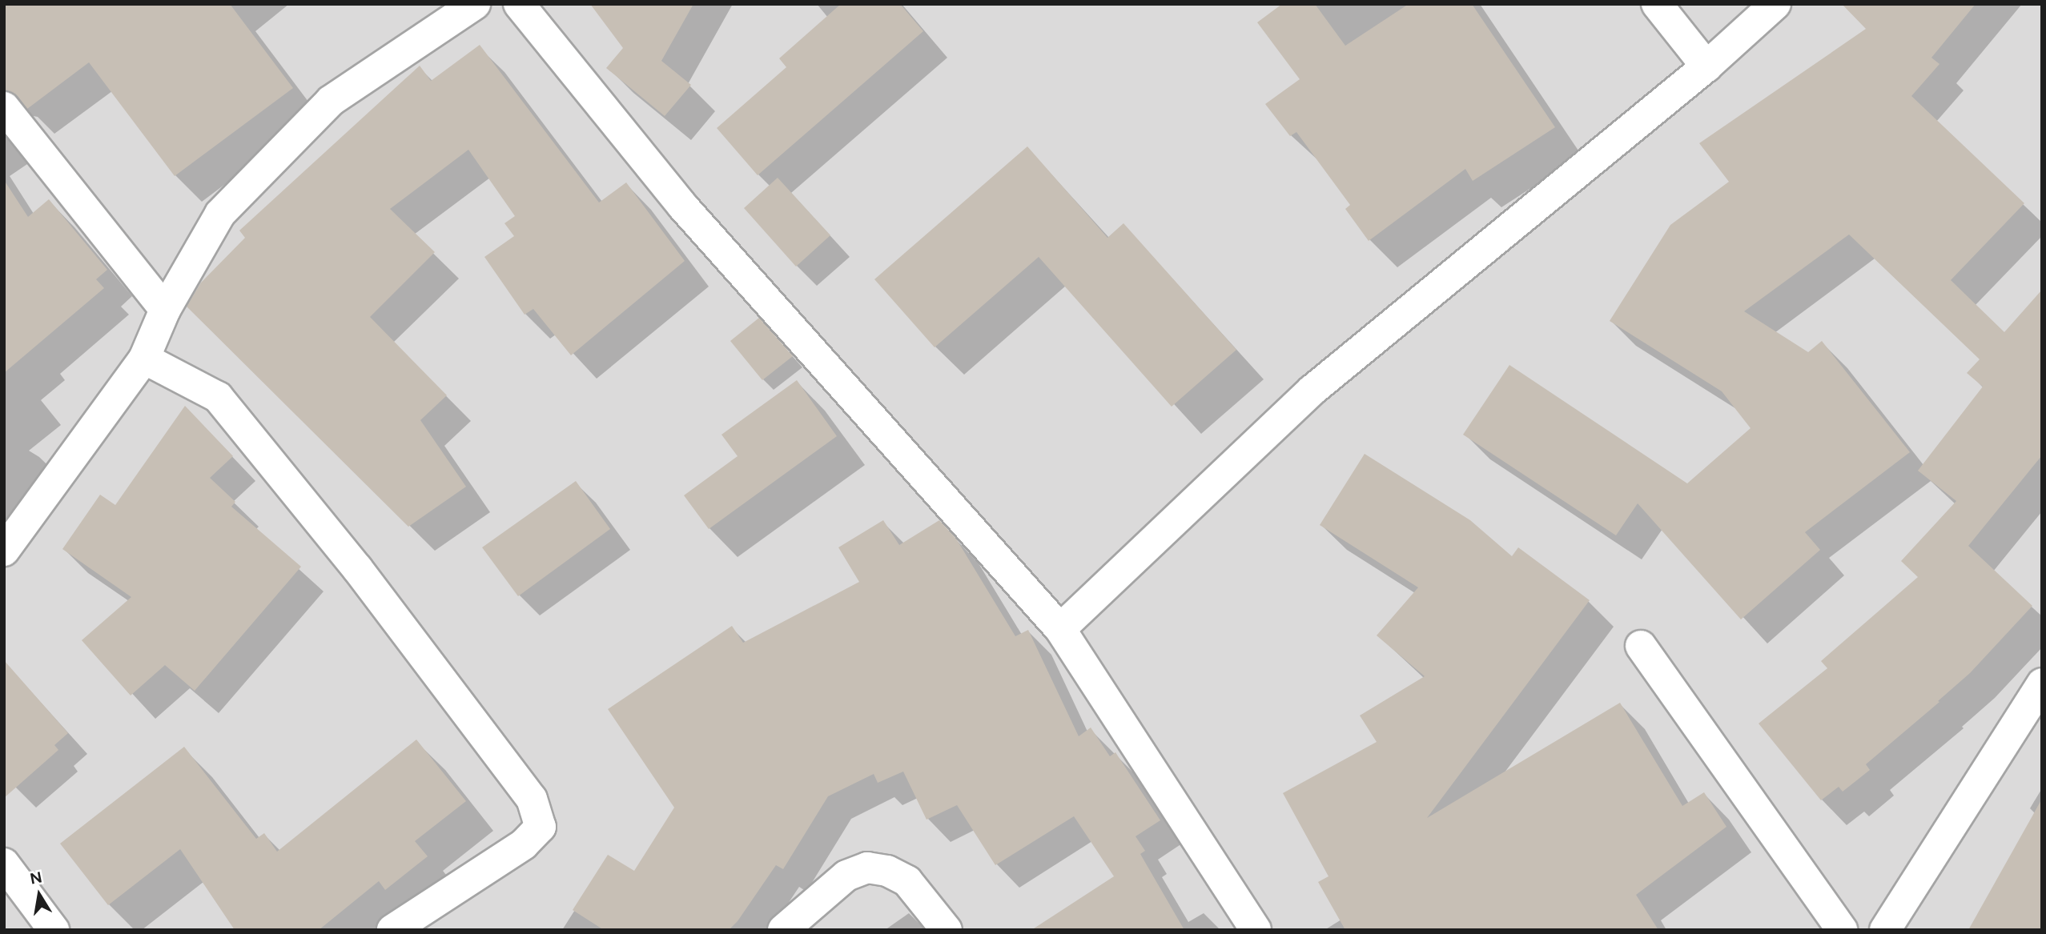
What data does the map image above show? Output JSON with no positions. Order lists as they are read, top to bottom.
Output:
{
  "north": "top"
}
